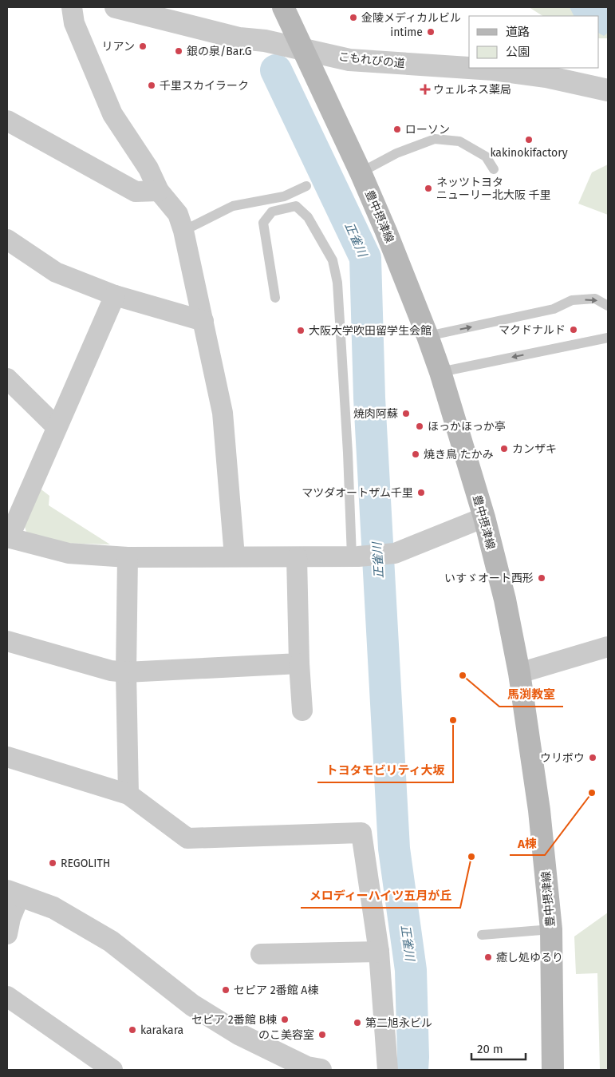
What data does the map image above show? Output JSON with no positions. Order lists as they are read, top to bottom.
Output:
{
  "streets": {
    "main road": ["豊中摂津線"],
    "street": ["こもれびの道"]
  },
  "crossings": [
    ["こもれびの道", "豊中摂津線"]
  ],
  "water": ["正雀川"],
  "places": {
    "other": [
      "金陵メディカルビル",
      "intime",
      "リアン",
      "銀の泉/Bar.G",
      "千里スカイラーク",
      "ローソン",
      "kakinokifactory",
      "ネッツトヨタ ニューリー北大阪 千里",
      "マクドナルド",
      "大阪大学吹田留学生会館",
      "焼肉阿蘇",
      "ほっかほっか亭",
      "カンザキ",
      "焼き鳥 たかみ",
      "マツダオートザム千里",
      "いすゞオート西形",
      "馬渕教室",
      "トヨタモビリティ大坂",
      "ウリボウ",
      "A棟",
      "メロディーハイツ五月が丘",
      "REGOLITH",
      "癒し処ゆるり",
      "セピア 2番館 A棟",
      "セピア 2番館 B棟",
      "第二旭永ビル",
      "karakara",
      "のこ美容室"
    ],
    "health": ["ウェルネス薬局"]
  },
  "legend": ["道路", "公園"],
  "scale_bar": "20 m"
}
